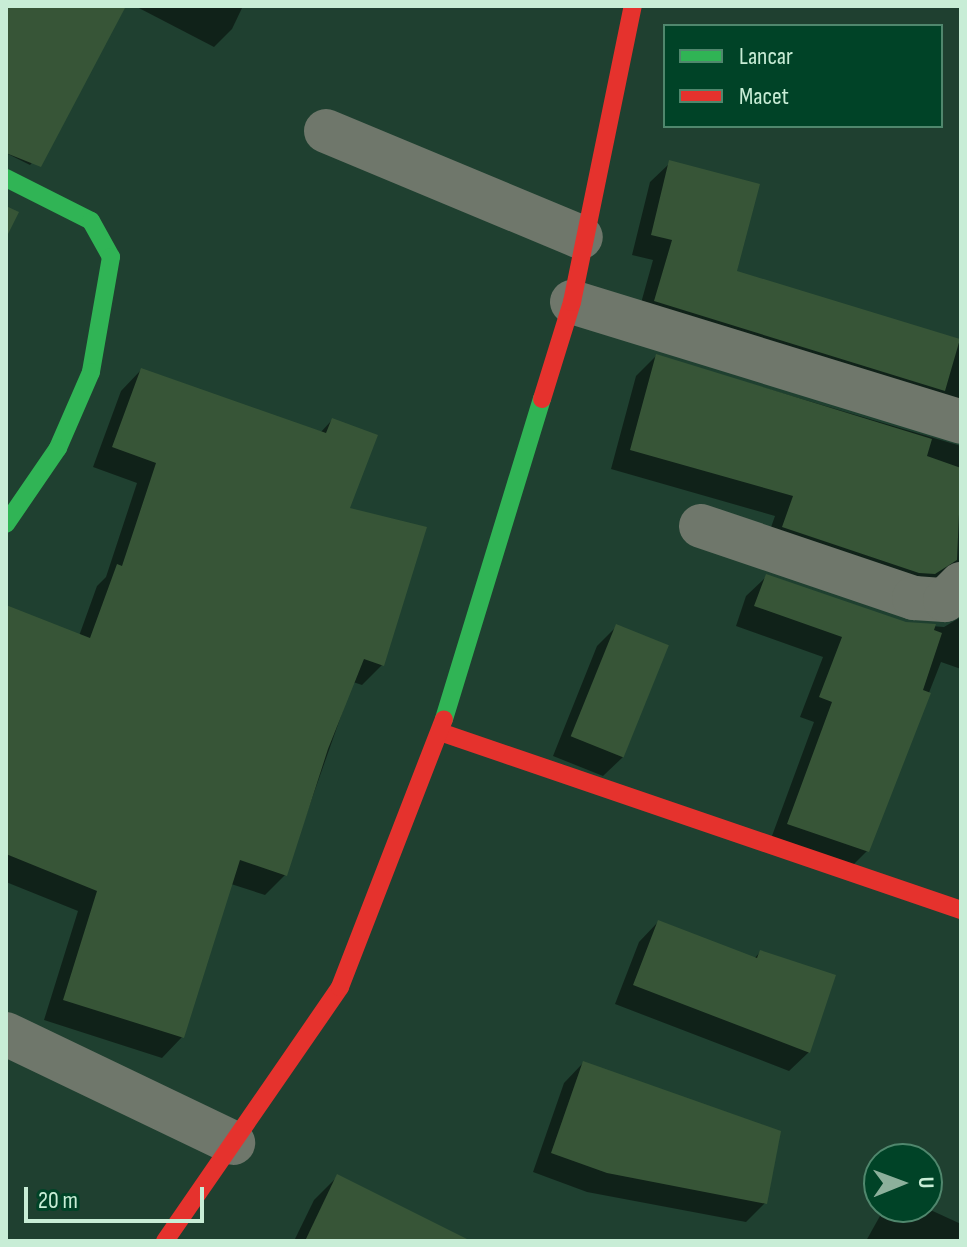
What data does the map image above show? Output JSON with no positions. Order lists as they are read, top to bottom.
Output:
{
  "legend": ["Lancar", "Macet"],
  "scale_bar": "20 m",
  "north": "right"
}
